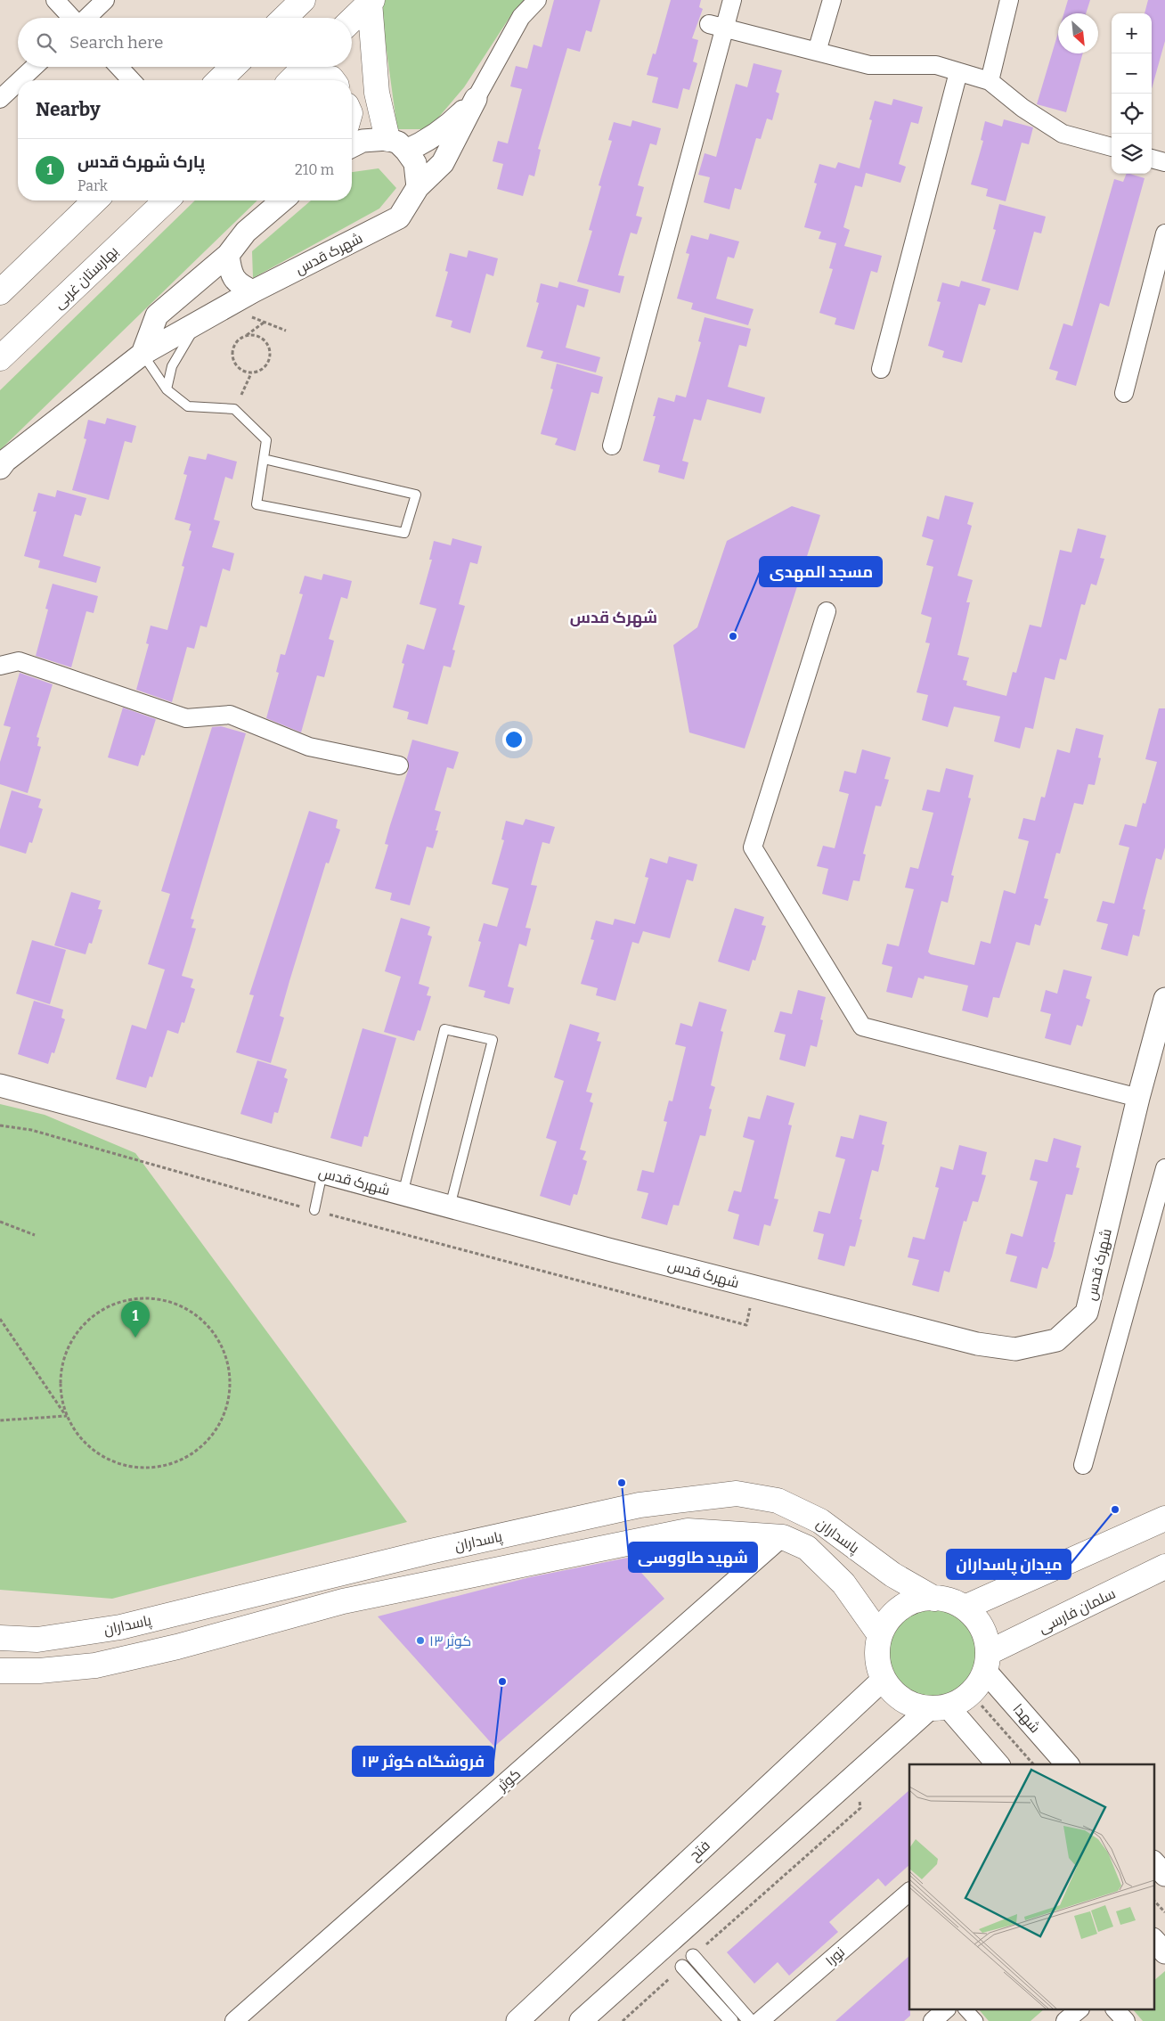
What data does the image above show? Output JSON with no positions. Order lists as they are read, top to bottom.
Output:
{
  "streets": {
    "main road": ["بهارستان غربی", "پاسداران", "سلمان فارسی"],
    "street": [
      "شهرک قدس",
      "شهدا",
      "کوثر",
      "فتح",
      "نور۱"
    ]
  },
  "crossings": [
    ["پاسداران", "سلمان فارسی"],
    ["پاسداران", "شهدا"],
    ["پاسداران", "کوثر"],
    ["پاسداران", "فتح"],
    ["سلمان فارسی", "شهدا"],
    ["سلمان فارسی", "فتح"],
    ["شهدا", "فتح"]
  ],
  "districts": ["شهرک قدس"],
  "places": [
    "مسجد المهدی",
    "شهید طاووسی",
    "میدان پاسداران",
    "کوثر ۱۳",
    "فروشگاه کوثر ۱۳"
  ],
  "north": "bottom right",
  "page": {
    "map_buttons": ["+", "−"],
    "search": "Search here",
    "heading": "Nearby",
    "list": [
      {
        "mark": "1",
        "name": "پارک شهرک قدس",
        "note": "Park",
        "value": "210 m"
      }
    ],
    "pins": "1"
  }
}
